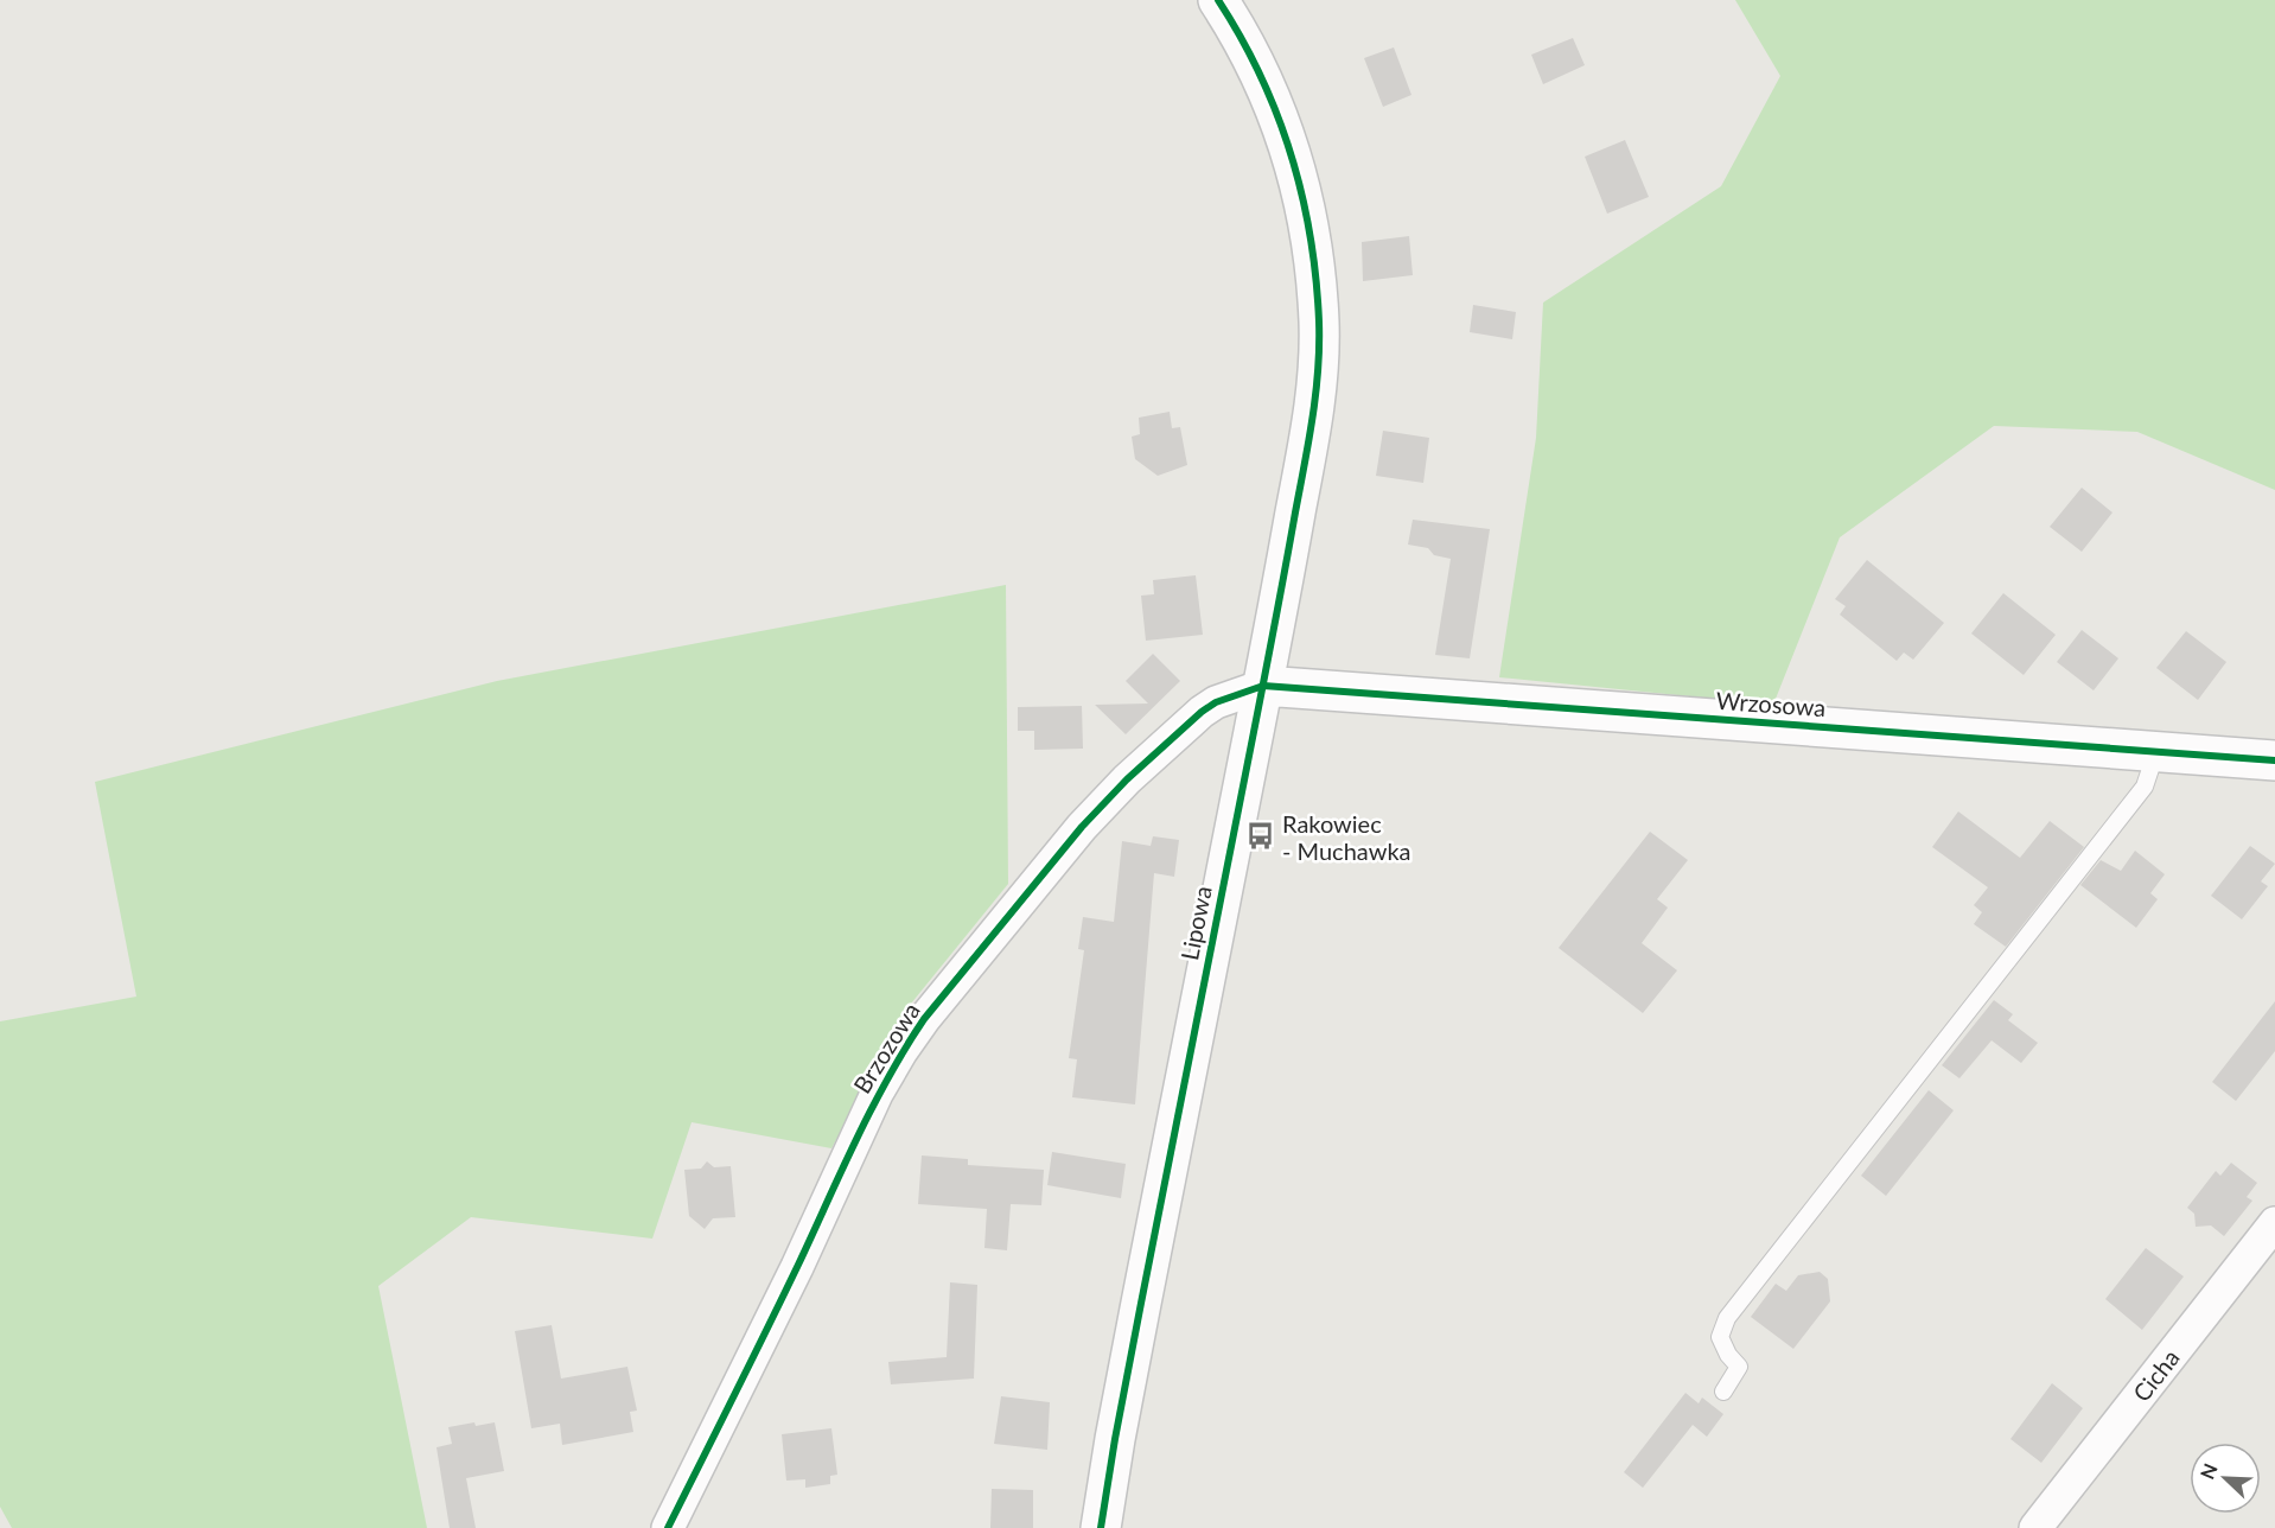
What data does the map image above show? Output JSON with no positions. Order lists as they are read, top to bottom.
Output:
{
  "streets": {
    "street": [
      "Wrzosowa",
      "Lipowa",
      "Brzozowa",
      "Cicha"
    ]
  },
  "crossings": [
    ["Wrzosowa", "Lipowa"],
    ["Wrzosowa", "Brzozowa"],
    ["Lipowa", "Brzozowa"]
  ],
  "places": {
    "bus stop": ["Rakowiec - Muchawka"]
  },
  "north": "top left"
}
